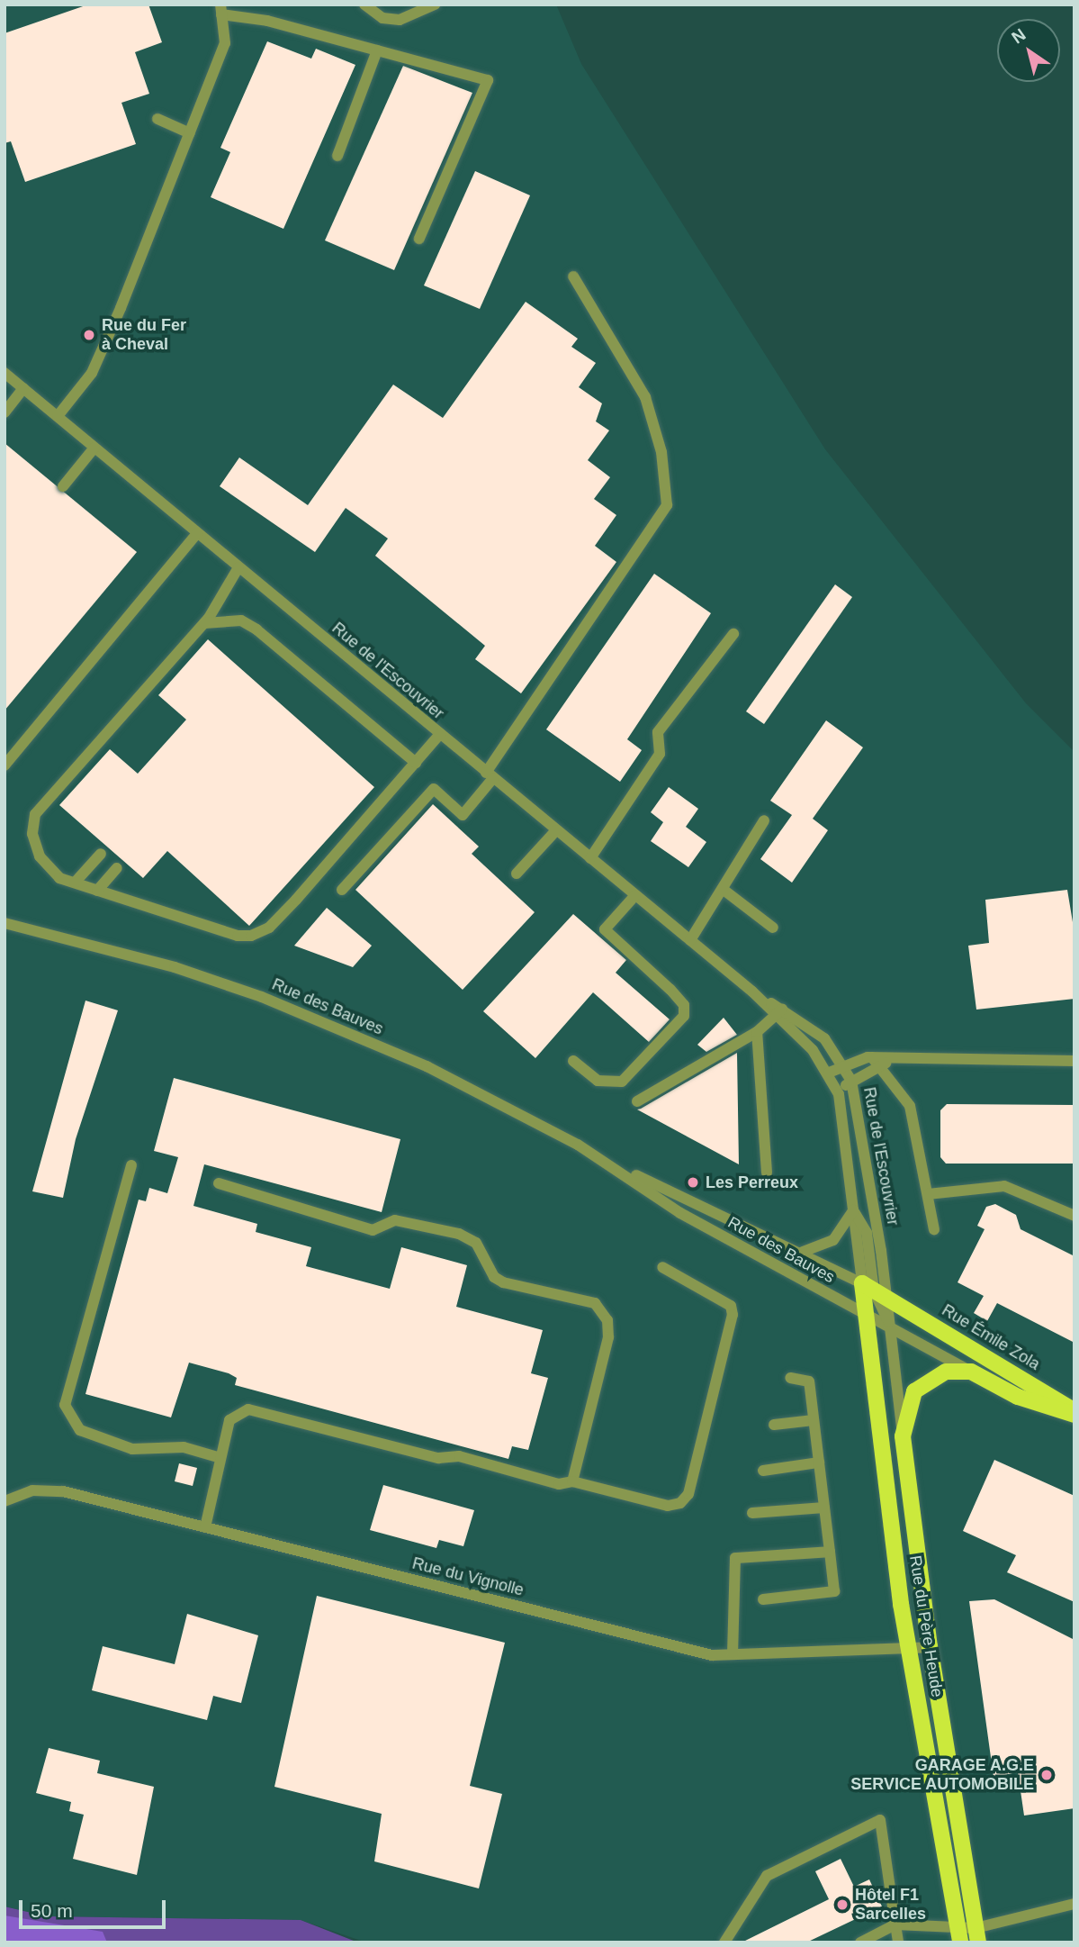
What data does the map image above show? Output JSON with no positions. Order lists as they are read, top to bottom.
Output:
{
  "streets": {
    "main road": ["Rue Émile Zola", "Rue du Père Heude"],
    "street": ["Rue de l'Escouvrier", "Rue des Bauves", "Rue du Vignolle"]
  },
  "crossings": [
    ["Rue de l'Escouvrier", "Rue des Bauves"],
    ["Rue de l'Escouvrier", "Rue Émile Zola"],
    ["Rue de l'Escouvrier", "Rue du Père Heude"],
    ["Rue des Bauves", "Rue Émile Zola"],
    ["Rue des Bauves", "Rue du Père Heude"],
    ["Rue Émile Zola", "Rue du Père Heude"],
    ["Rue du Vignolle", "Rue du Père Heude"]
  ],
  "places": [
    "Rue du Fer à Cheval",
    "Les Perreux",
    "GARAGE A.G.E SERVICE AUTOMOBILE",
    "Hôtel F1 Sarcelles"
  ],
  "scale_bar": "50 m",
  "north": "top left"
}
